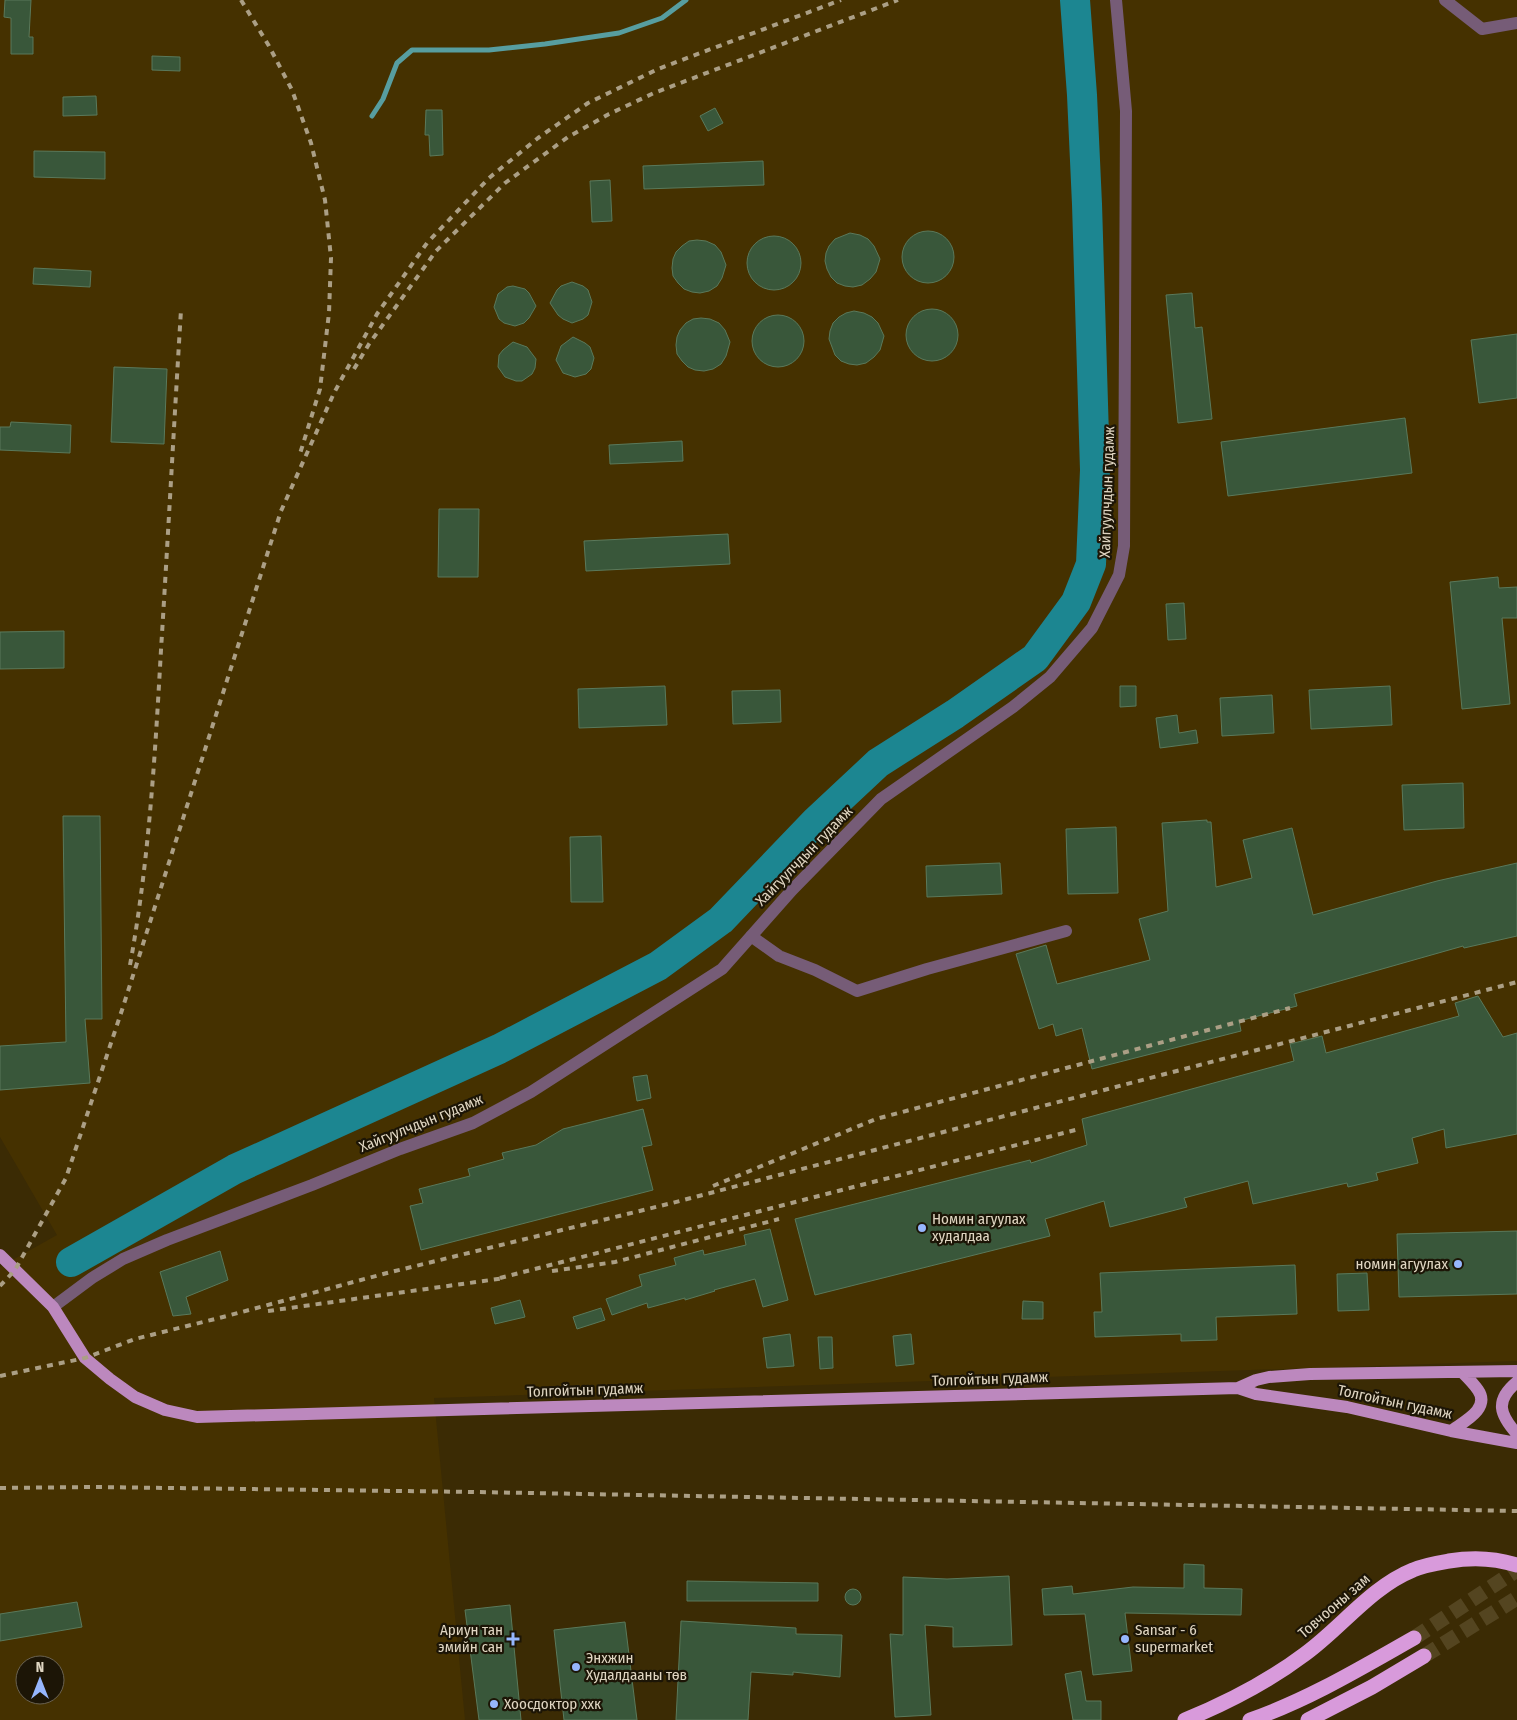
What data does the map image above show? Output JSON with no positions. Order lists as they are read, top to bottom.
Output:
{
  "streets": {
    "highway": ["Товчооны зам"],
    "main road": ["Толгойтын гудамж"],
    "street": ["Хайгуулчдын гудамж"]
  },
  "crossings": [
    ["Хайгуулчдын гудамж", "Толгойтын гудамж"]
  ],
  "places": {
    "other": [
      "Номин агуулах худалдаа",
      "номин агуулах",
      "Sansar - 6 supermarket",
      "Энхжин Худалдааны төв",
      "Хоосдоктор ххк"
    ],
    "health": ["Ариун тан эмийн сан"]
  },
  "north": "top"
}
